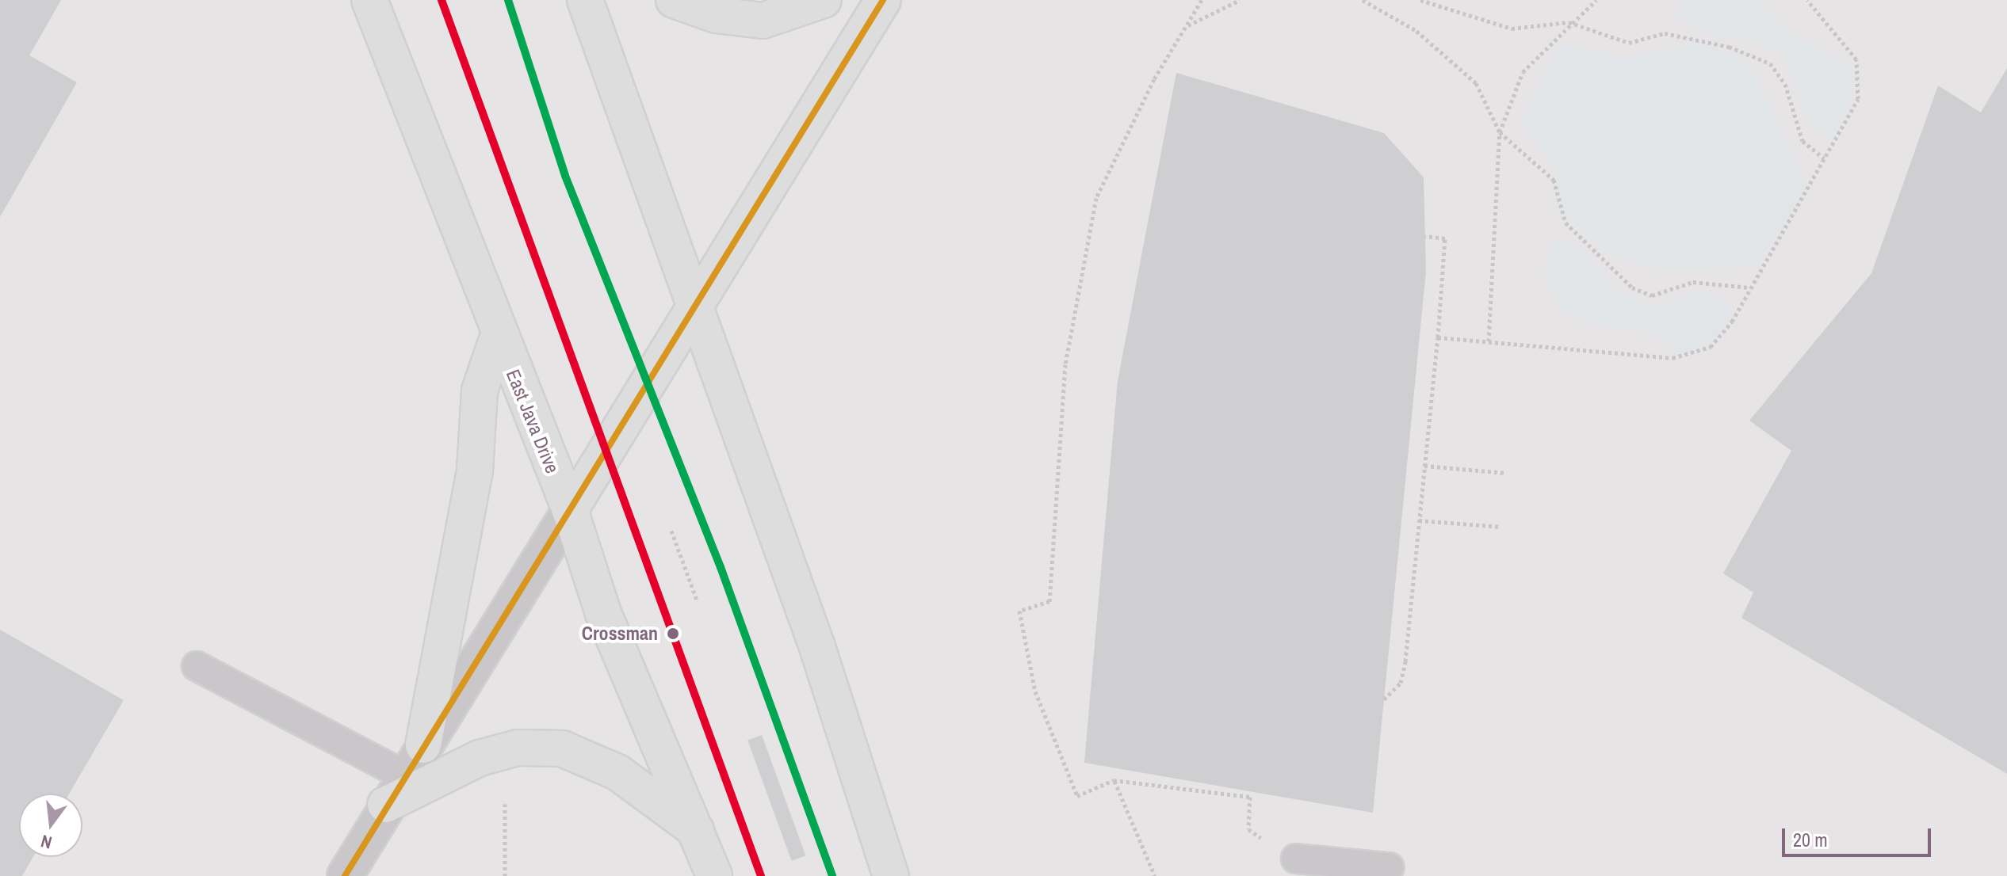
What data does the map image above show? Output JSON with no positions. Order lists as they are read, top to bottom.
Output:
{
  "streets": {
    "main road": ["East Java Drive"]
  },
  "places": ["Crossman"],
  "scale_bar": "20 m",
  "north": "bottom"
}
